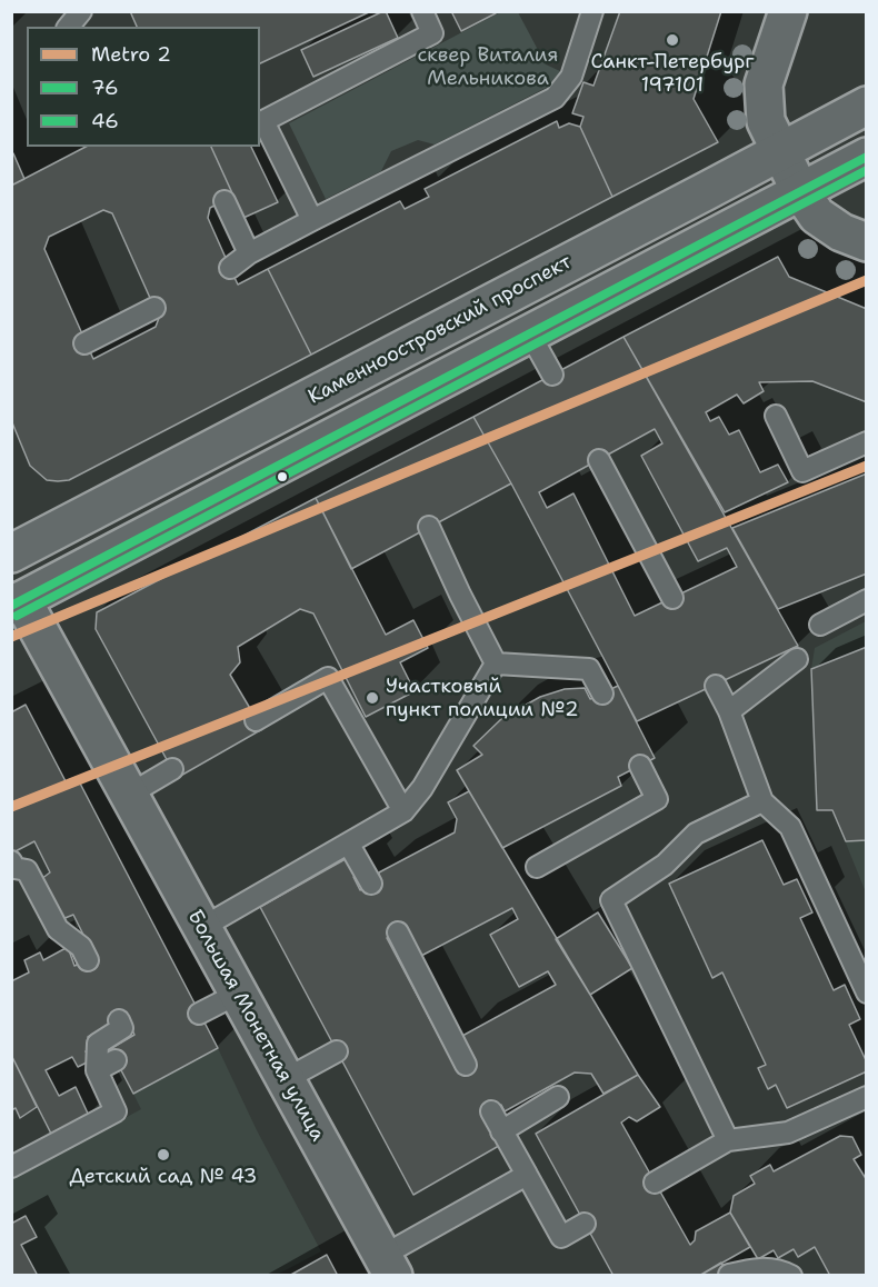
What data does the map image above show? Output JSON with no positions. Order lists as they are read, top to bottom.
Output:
{
  "streets": {
    "main road": ["Каменноостровский проспект", "Большая Монетная улица"]
  },
  "parks": ["сквер Виталия Мельникова"],
  "places": ["Санкт-Петербург 197101", "Участковый пункт полиции №2", "Детский сад № 43"],
  "lines": ["transit line 76", "transit line 46", "metro line 2"],
  "legend": ["Metro 2", "76", "46"]
}
